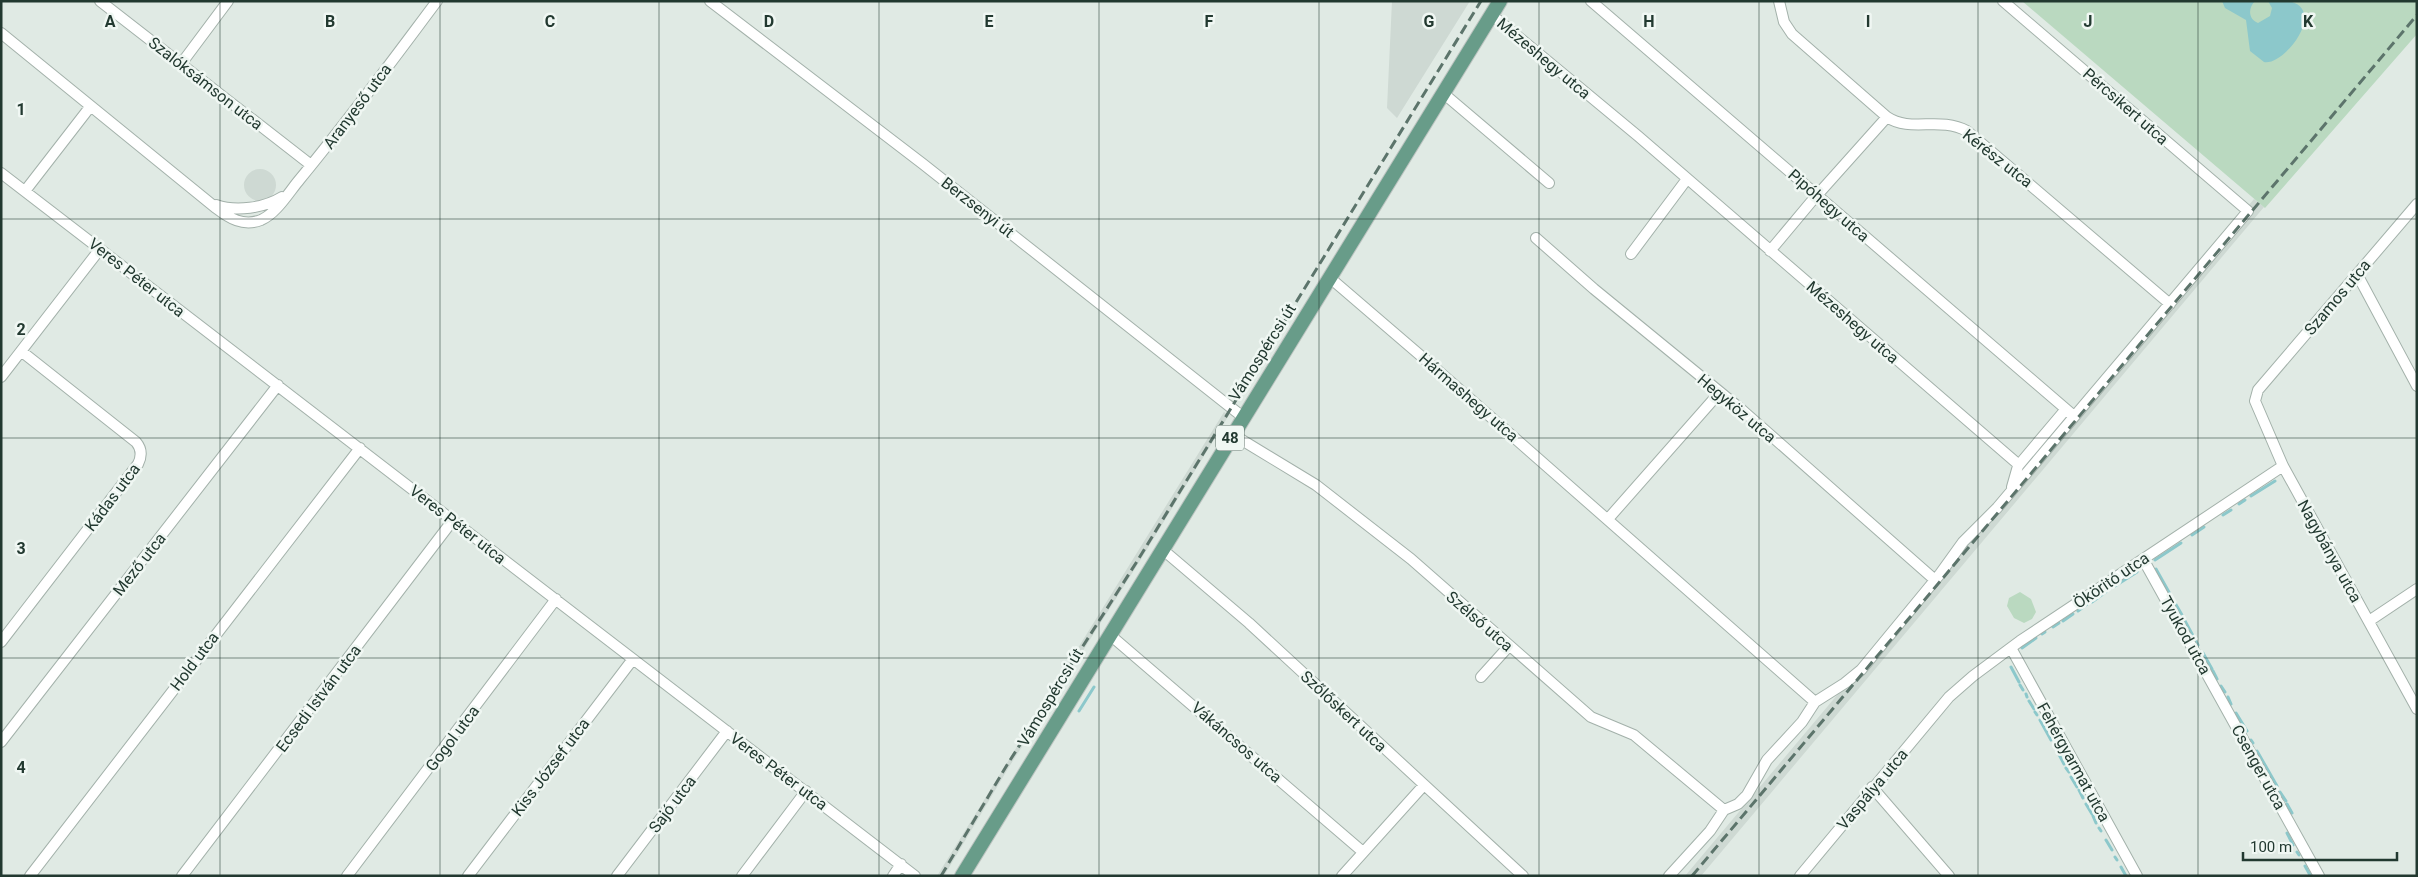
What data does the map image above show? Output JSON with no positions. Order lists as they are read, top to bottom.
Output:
{
  "streets": {
    "main road": ["Vámospércsi út", "48"],
    "street": [
      "Mézeshegy utca",
      "Szalóksámson utca",
      "Aranyeső utca",
      "Pércsikert utca",
      "Kérész utca",
      "Pipóhegy utca",
      "Berzsenyi út",
      "Veres Péter utca",
      "Szamos utca",
      "Hármashegy utca",
      "Hegyköz utca",
      "Kádas utca",
      "Nagybánya utca",
      "Mező utca",
      "Ököritó utca",
      "Szélső utca",
      "Tyukod utca",
      "Hold utca",
      "Ecsedi István utca",
      "Szőlőskert utca",
      "Gogol utca",
      "Vákáncsos utca",
      "Fehérgyarmat utca",
      "Kiss József utca",
      "Csenger utca",
      "Vaspálya utca",
      "Sajó utca"
    ]
  },
  "crossings": [
    ["Mézeshegy utca", "Vámospércsi út"],
    ["Szalóksámson utca", "Aranyeső utca"],
    ["Pércsikert utca", "Kérész utca"],
    ["Berzsenyi út", "Vámospércsi út"],
    ["Veres Péter utca", "Mező utca"],
    ["Veres Péter utca", "Hold utca"],
    ["Veres Péter utca", "Ecsedi István utca"],
    ["Veres Péter utca", "Gogol utca"],
    ["Veres Péter utca", "Kiss József utca"],
    ["Veres Péter utca", "Sajó utca"],
    ["Szamos utca", "Nagybánya utca"],
    ["Vámospércsi út", "Hármashegy utca"],
    ["Vámospércsi út", "Szélső utca"],
    ["Vámospércsi út", "Szőlőskert utca"],
    ["Vámospércsi út", "Vákáncsos utca"],
    ["Nagybánya utca", "Ököritó utca"],
    ["Ököritó utca", "Tyukod utca"],
    ["Ököritó utca", "Fehérgyarmat utca"],
    ["Ököritó utca", "Vaspálya utca"],
    ["Tyukod utca", "Csenger utca"]
  ],
  "scale_bar": "100 m",
  "grid": {
    "columns": [
      "A",
      "B",
      "C",
      "D",
      "E",
      "F",
      "G",
      "H",
      "I",
      "J",
      "K"
    ],
    "rows": [
      "1",
      "2",
      "3",
      "4"
    ]
  }
}
